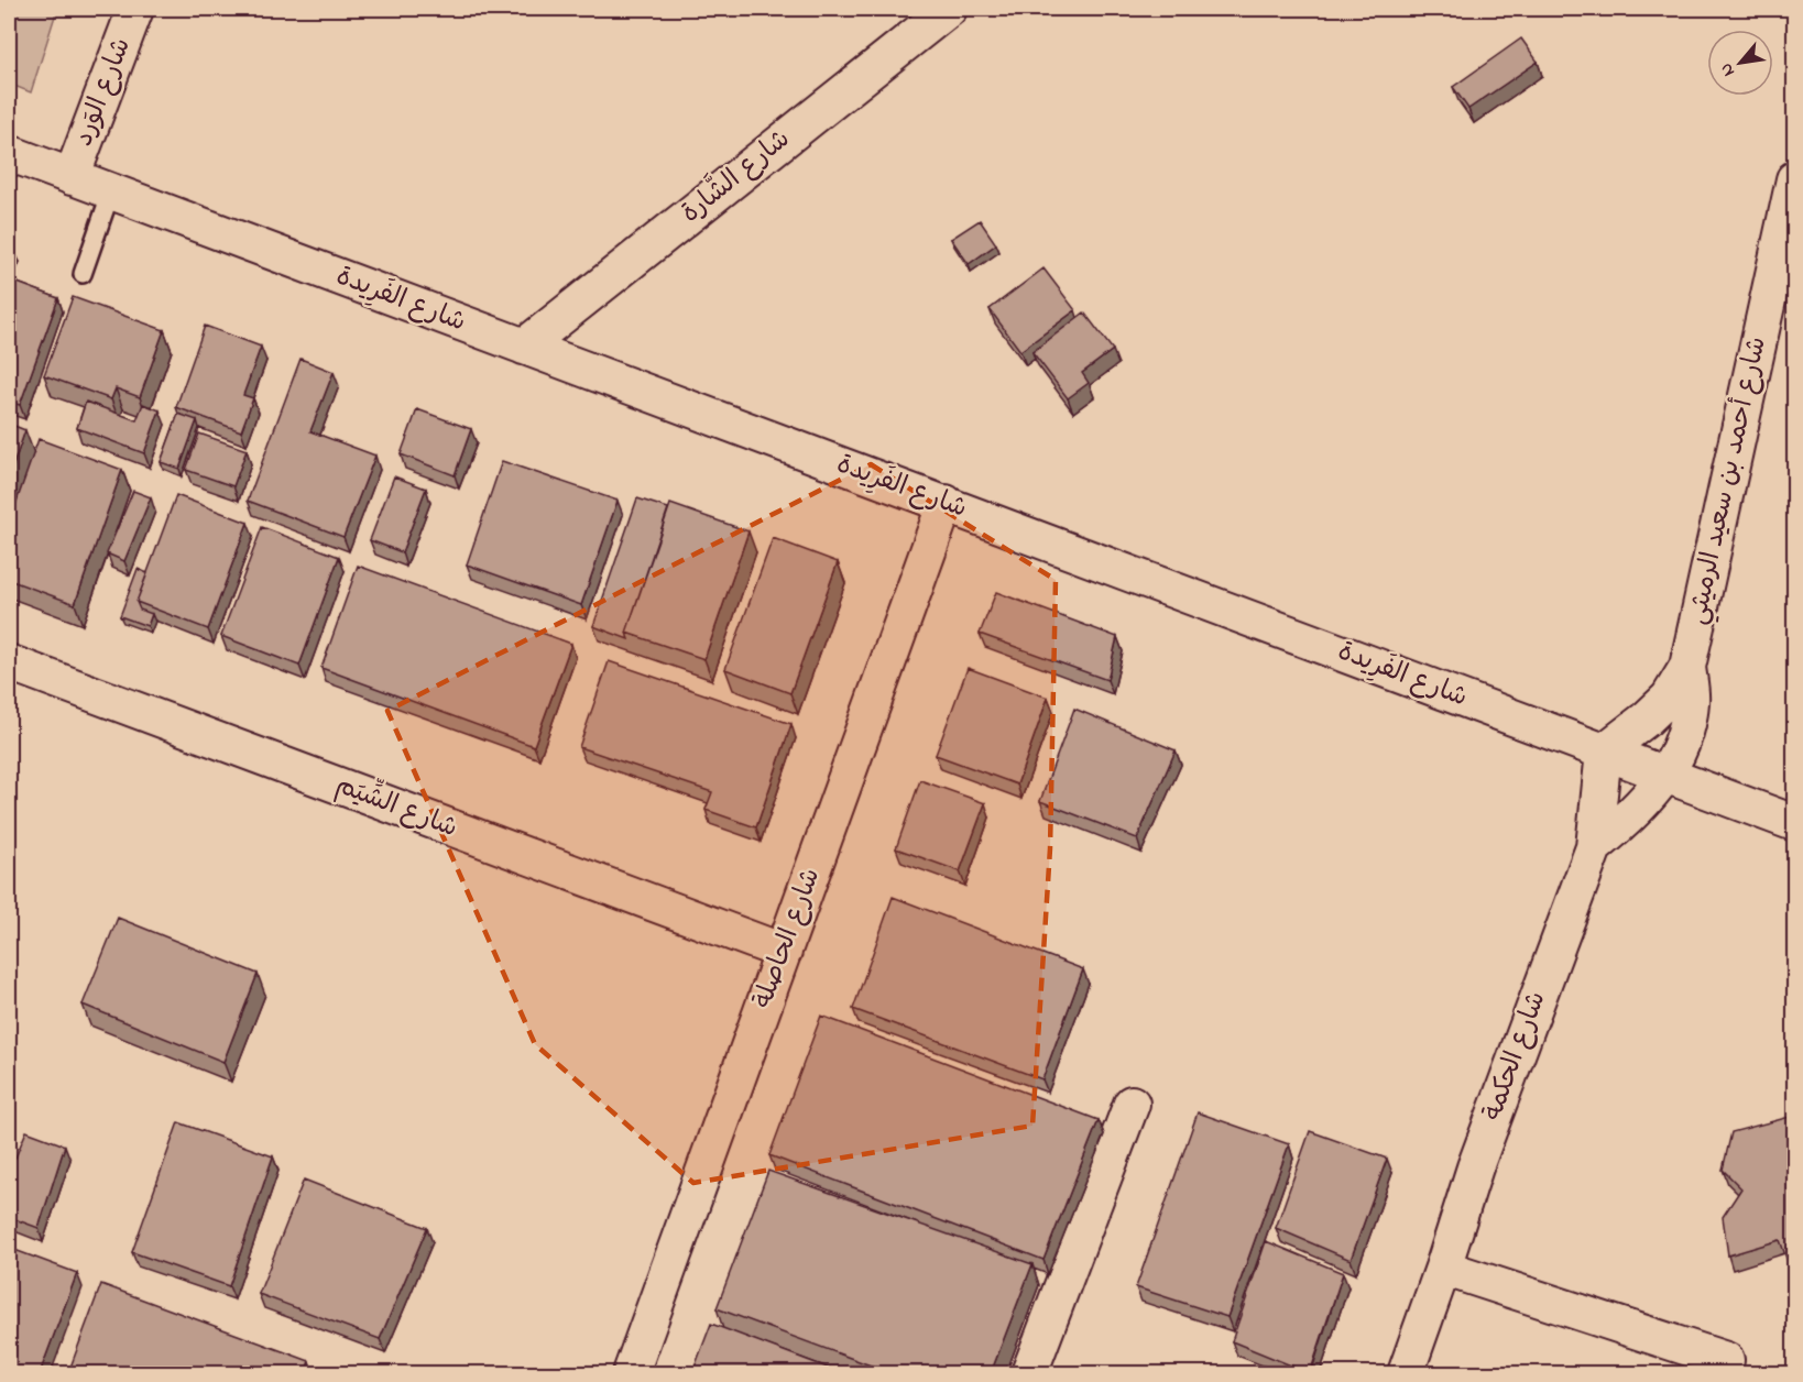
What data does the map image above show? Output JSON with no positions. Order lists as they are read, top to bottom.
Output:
{
  "streets": {
    "street": [
      "شارع الوَرد",
      "شارع الشَّارة",
      "شارع الفَرِيدة",
      "شارع أحمد بن سعيد الرميثي",
      "شارع الشِّيَم",
      "شارع الحاصلة",
      "شارع الحكمة"
    ]
  },
  "crossings": [
    ["شارع الوَرد", "شارع الفَرِيدة"],
    ["شارع الشَّارة", "شارع الفَرِيدة"],
    ["شارع الفَرِيدة", "شارع أحمد بن سعيد الرميثي"],
    ["شارع الفَرِيدة", "شارع الحاصلة"],
    ["شارع الفَرِيدة", "شارع الحكمة"],
    ["شارع أحمد بن سعيد الرميثي", "شارع الحكمة"],
    ["شارع الشِّيَم", "شارع الحاصلة"]
  ],
  "north": "bottom left"
}
